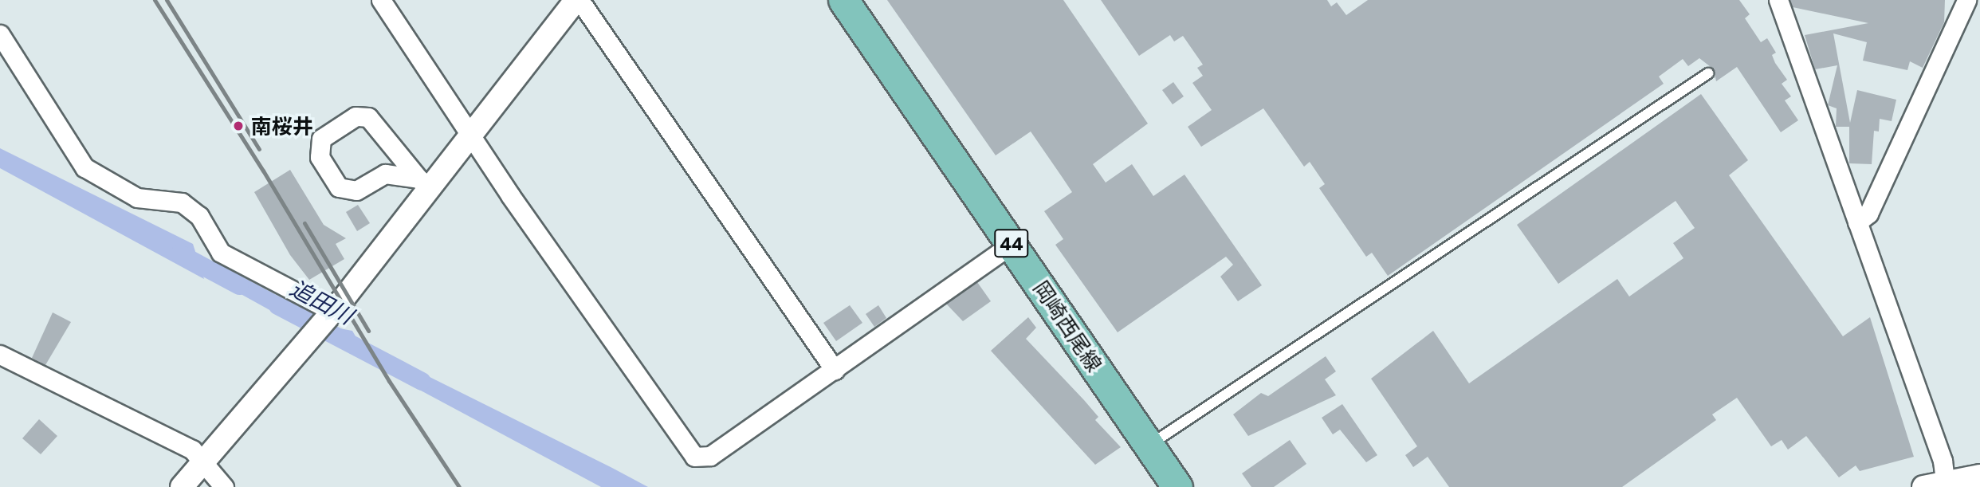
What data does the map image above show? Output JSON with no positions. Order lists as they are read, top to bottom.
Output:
{
  "streets": {
    "main road": ["44", "岡崎西尾線"]
  },
  "water": ["追田川"],
  "places": ["南桜井"]
}
